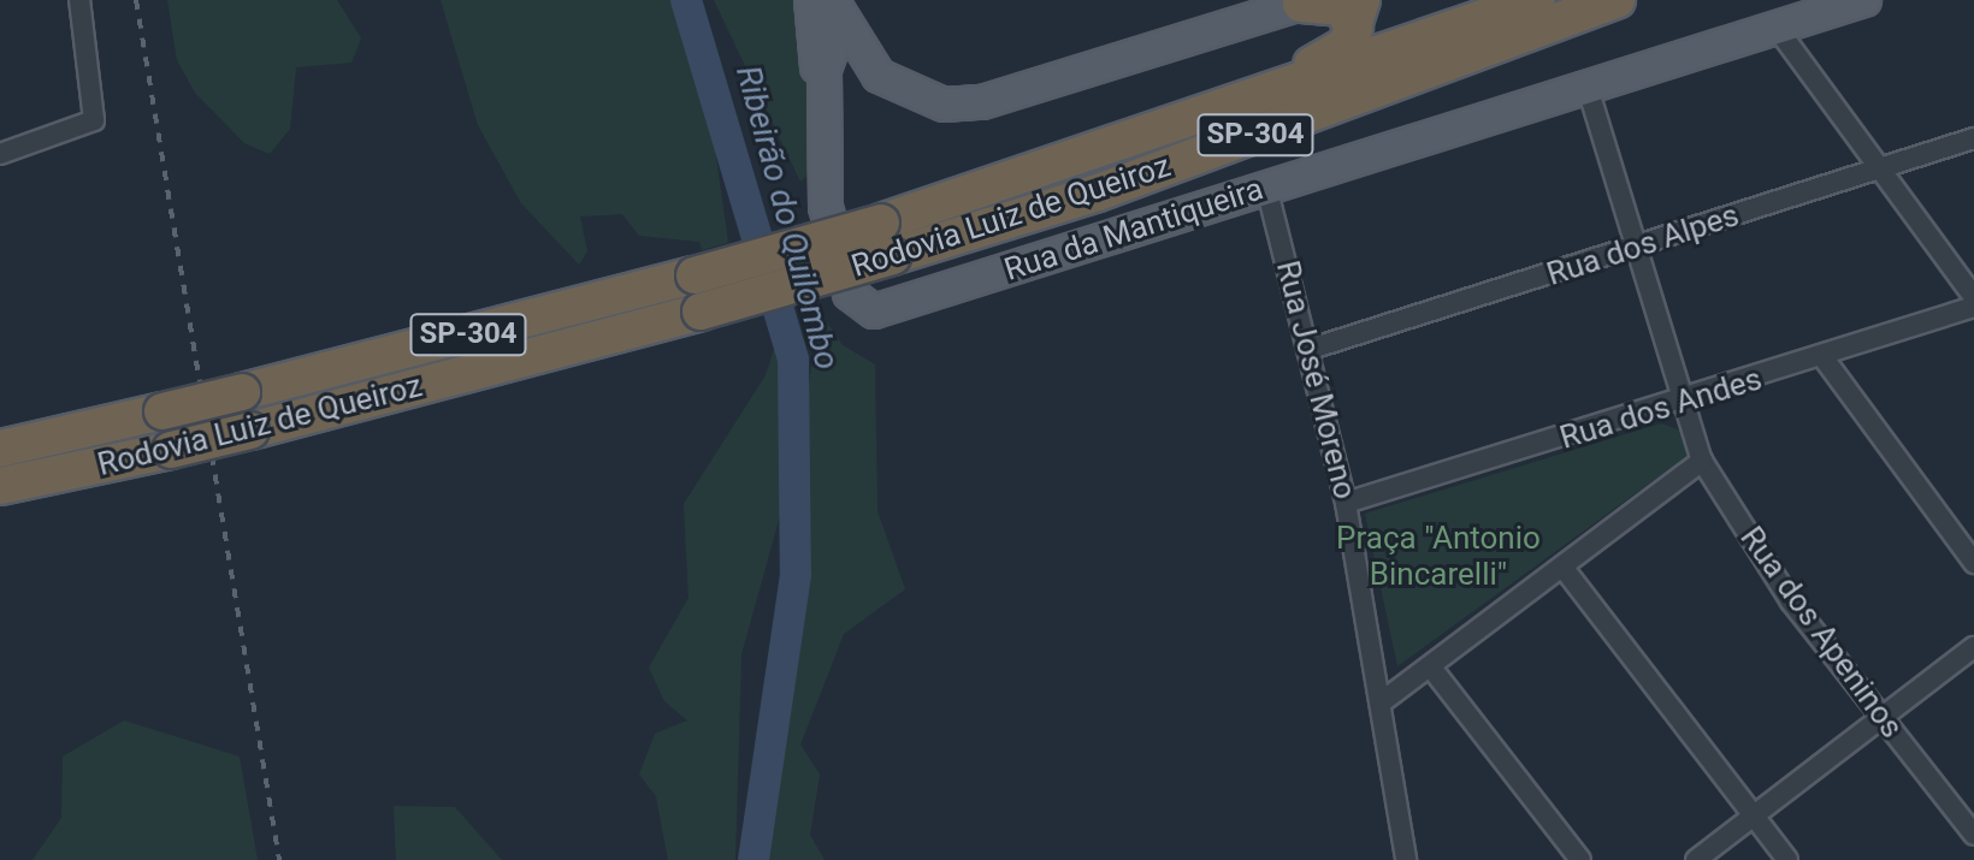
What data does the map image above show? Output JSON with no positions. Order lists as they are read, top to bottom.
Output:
{
  "streets": {
    "highway": ["SP-304", "Rodovia Luiz de Queiroz"],
    "main road": ["Rua da Mantiqueira"],
    "street": [
      "Rua dos Alpes",
      "Rua José Moreno",
      "Rua dos Andes",
      "Rua dos Apeninos"
    ]
  },
  "crossings": [
    ["Rua da Mantiqueira", "Rua José Moreno"],
    ["Rua da Mantiqueira", "Rua dos Apeninos"],
    ["Rua dos Alpes", "Rua José Moreno"],
    ["Rua dos Alpes", "Rua dos Apeninos"],
    ["Rua José Moreno", "Rua dos Andes"],
    ["Rua dos Andes", "Rua dos Apeninos"]
  ],
  "water": ["Ribeirão do Quilombo"],
  "parks": ["Praça \"Antonio Bincarelli\""]
}
